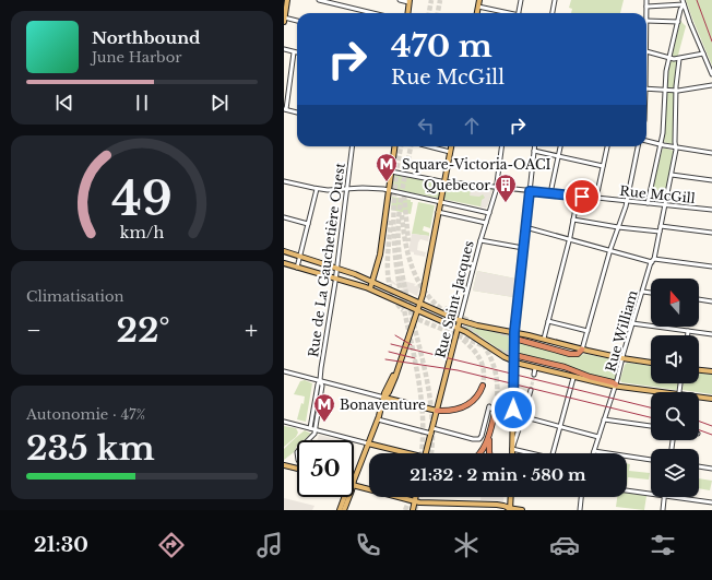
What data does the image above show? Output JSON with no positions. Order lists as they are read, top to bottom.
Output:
{
  "streets": {
    "main road": ["Rue Saint-Jacques"],
    "street": ["Rue McGill", "Rue de La Gauchetière Ouest", "Rue William"]
  },
  "crossings": [
    ["Rue McGill", "Rue Saint-Jacques"],
    ["Rue McGill", "Rue William"]
  ],
  "places": {
    "metro station": ["Square-Victoria-OACI", "Bonaventure"],
    "building": ["Quebecor"]
  },
  "north": "top",
  "page": {
    "turn": ["470 m", "Rue McGill"],
    "song": ["Northbound", "June Harbor"],
    "tile": [
      "Climatisation",
      ["Autonomie · 47%", "235 km"]
    ],
    "heat": ["−", "22°", "+"],
    "limit": "50",
    "trip": "21:32 · 2 min · 580 m",
    "tabs": "21:30",
    "gauge": ["49", "km/h"]
  }
}
